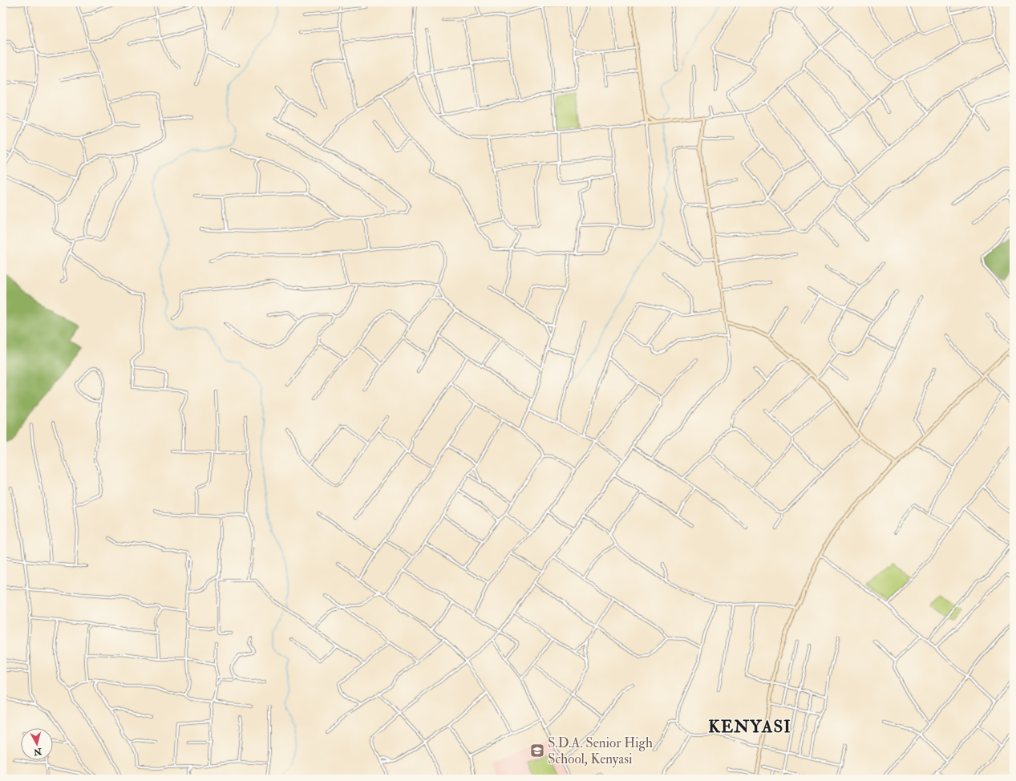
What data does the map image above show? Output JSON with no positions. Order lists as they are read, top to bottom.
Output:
{
  "districts": ["KENYASI"],
  "places": {
    "school or university": ["S.D.A. Senior High School, Kenyasi"]
  },
  "north": "bottom"
}
